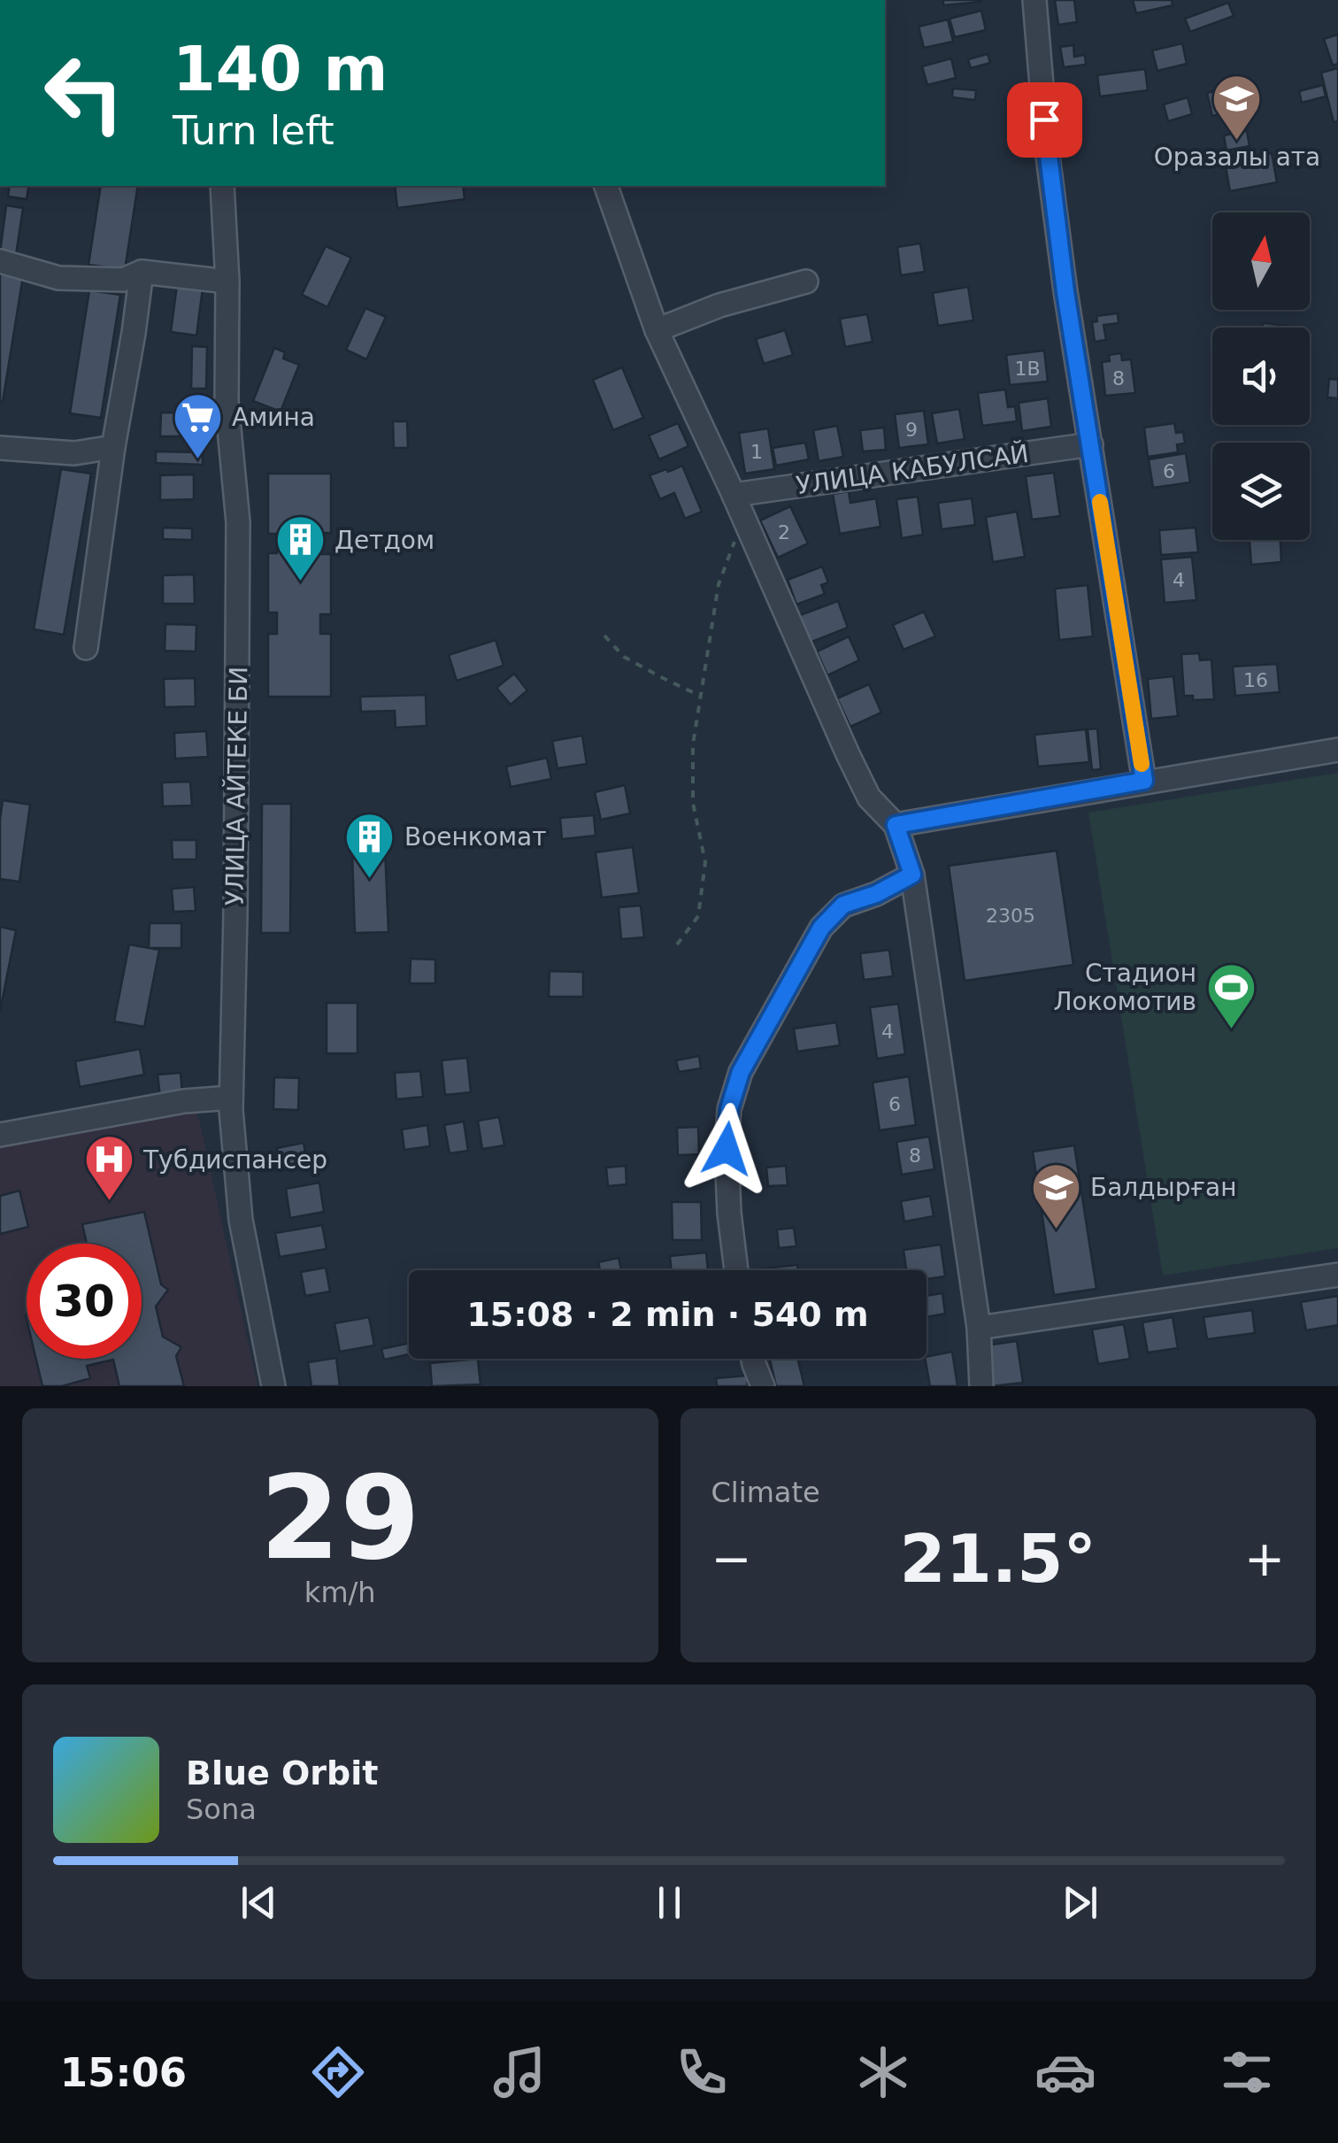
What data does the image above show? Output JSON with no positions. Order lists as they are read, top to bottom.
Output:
{
  "streets": {
    "street": ["УЛИЦА КАБУЛСАЙ", "УЛИЦА АЙТЕКЕ БИ"]
  },
  "places": {
    "school or university": ["Оразалы ата", "Балдырған"],
    "supermarket": ["Амина"],
    "building": ["Детдом", "Военкомат"],
    "sports": ["Стадион Локомотив"],
    "hospital": ["Тубдиспансер"]
  },
  "house_numbers": [
    "1В",
    "8",
    "9",
    "1",
    "6",
    "2",
    "4",
    "16",
    "2305",
    "4",
    "6",
    "8"
  ],
  "north": "top",
  "page": {
    "turn": ["140 m", "Turn left"],
    "limit": "30",
    "trip": "15:08 · 2 min · 540 m",
    "tile": [
      ["29", "km/h"],
      "Climate"
    ],
    "heat": ["−", "21.5°", "+"],
    "song": ["Blue Orbit", "Sona"],
    "tabs": "15:06"
  }
}
